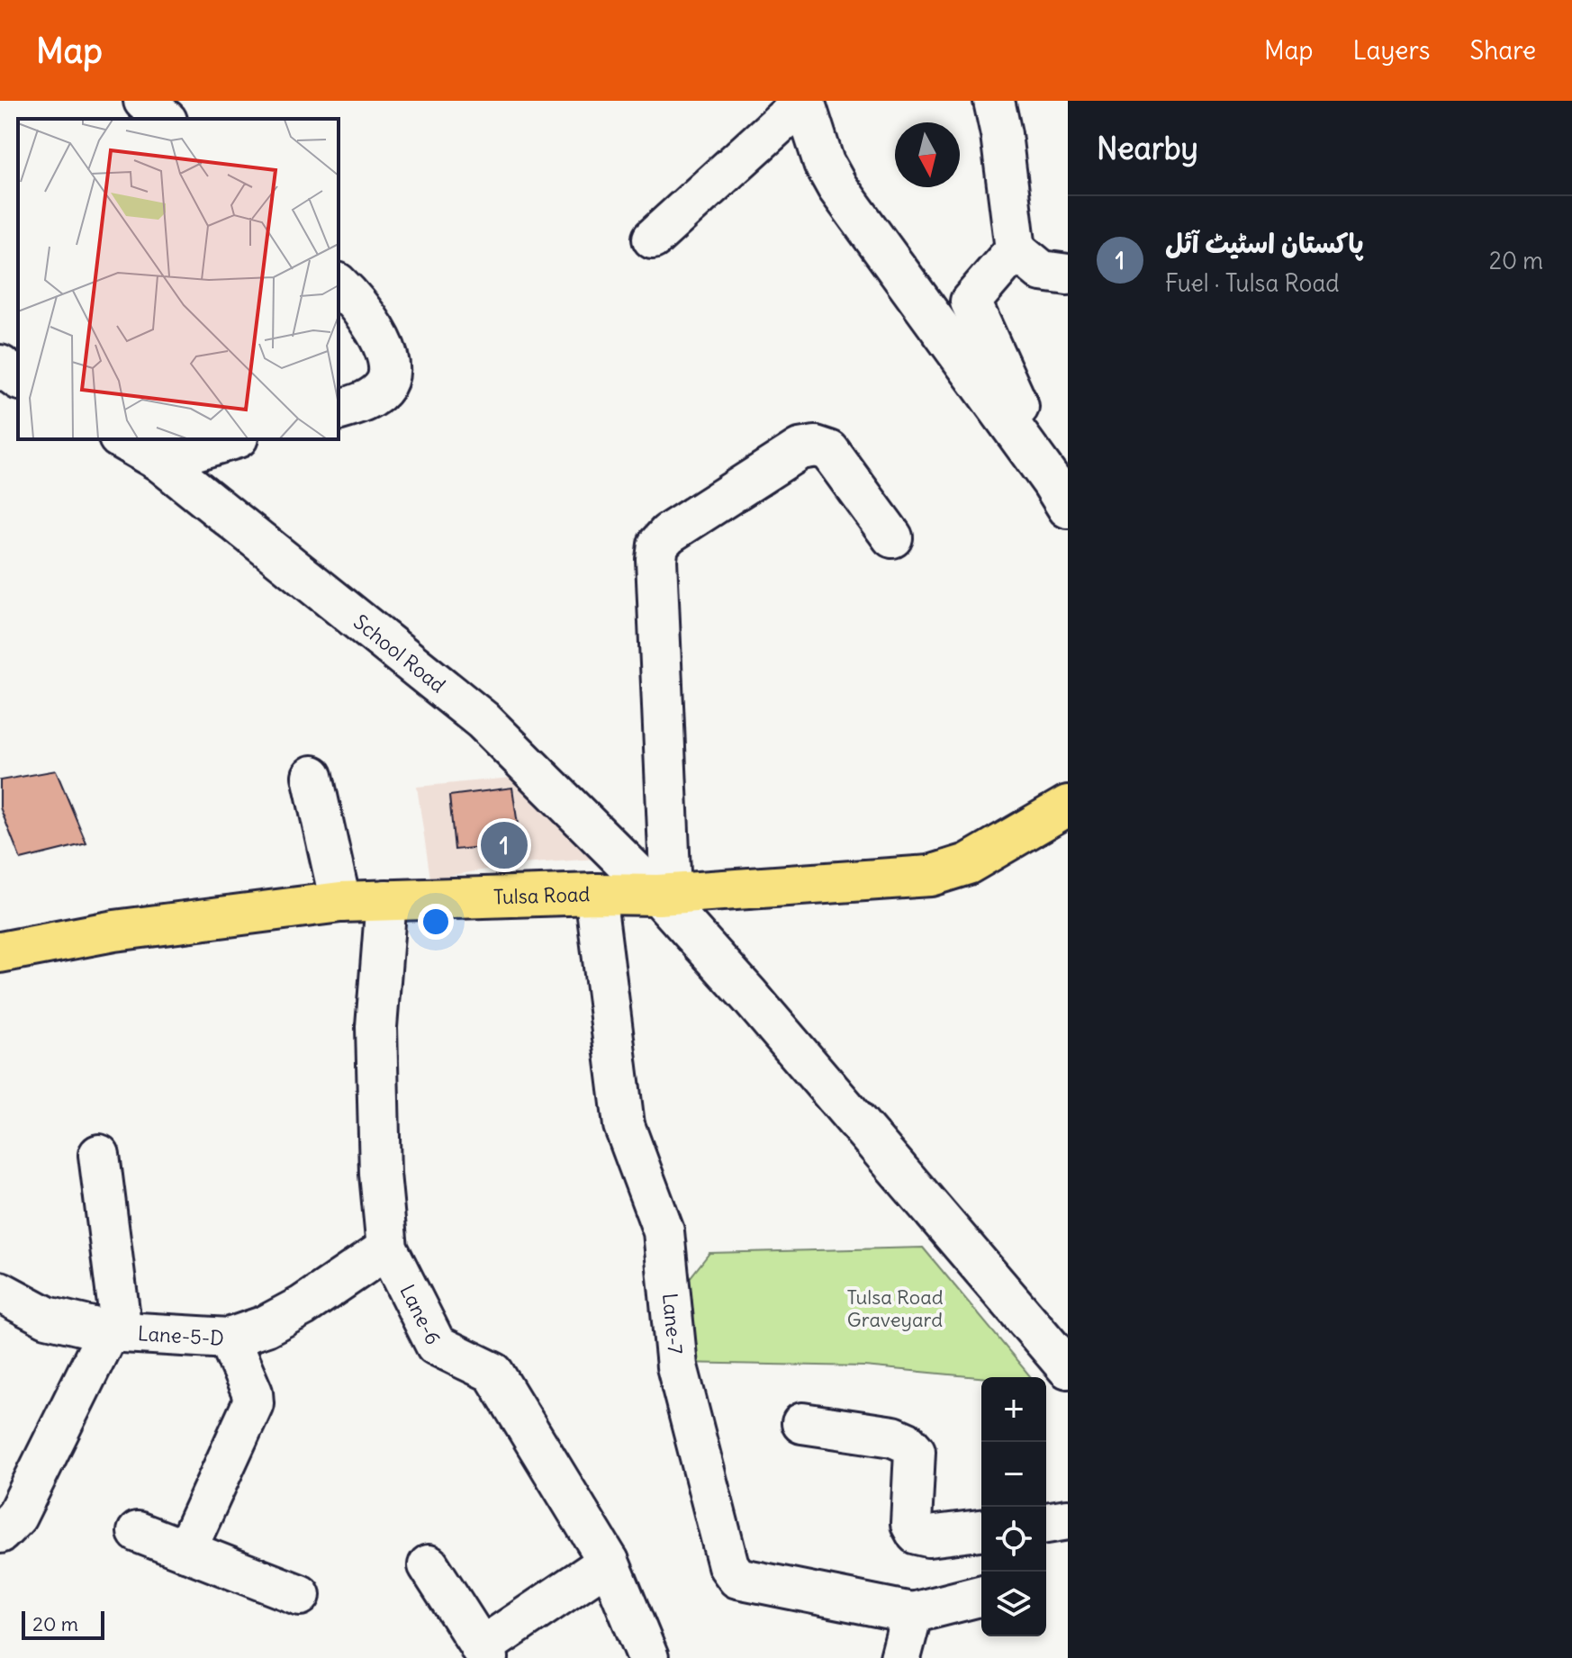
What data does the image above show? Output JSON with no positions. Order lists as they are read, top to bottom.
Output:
{
  "streets": {
    "main road": ["Tulsa Road"],
    "street": [
      "School Road",
      "Lane-6",
      "Lane-7",
      "Lane-5-D"
    ]
  },
  "crossings": [
    ["School Road", "Tulsa Road"],
    ["Tulsa Road", "Lane-6"],
    ["Tulsa Road", "Lane-7"],
    ["Lane-6", "Lane-5-D"]
  ],
  "parks": ["Tulsa Road Graveyard"],
  "scale_bar": "20 m",
  "north": "bottom",
  "page": {
    "header": "Map",
    "nav": ["Map", "Layers", "Share"],
    "heading": "Nearby",
    "list": [
      {
        "mark": "1",
        "name": "پاکستان اسٹیٹ آئل",
        "note": "Fuel · Tulsa Road",
        "value": "20 m"
      }
    ],
    "pins": "1",
    "map_buttons": ["+", "−"],
    "scale": "20 m"
  }
}
